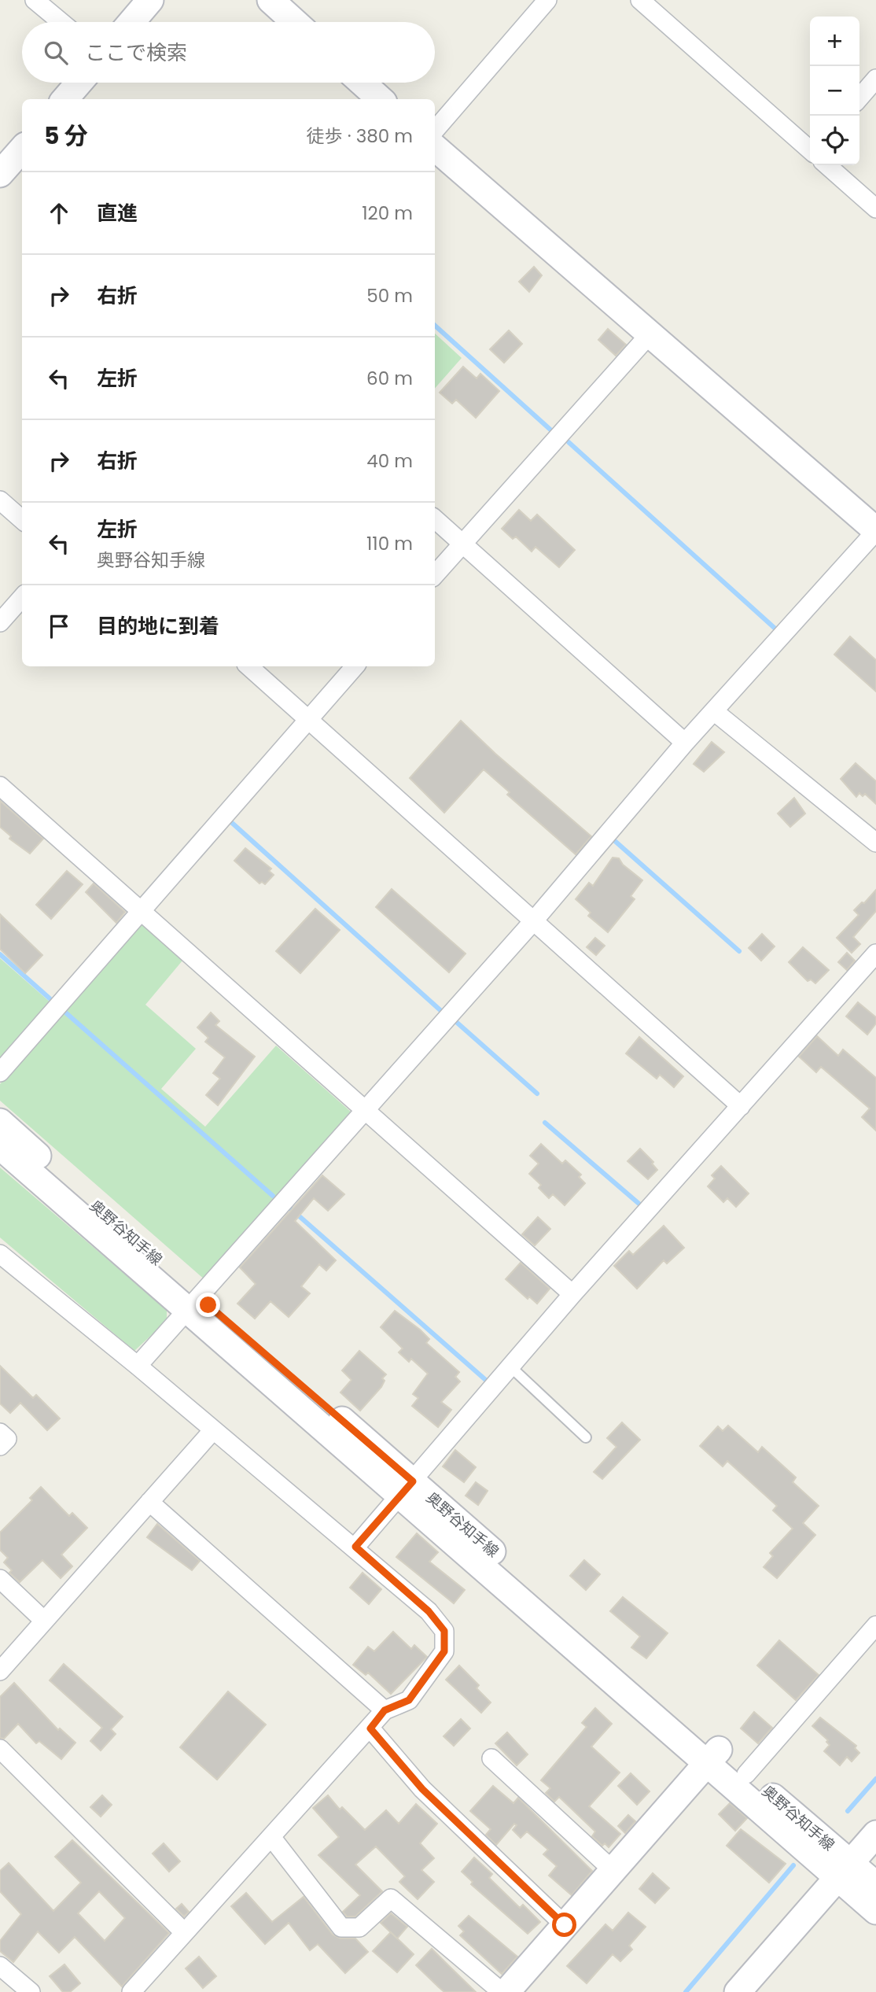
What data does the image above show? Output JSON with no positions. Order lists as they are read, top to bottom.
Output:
{
  "streets": {
    "main road": ["奥野谷知手線"]
  },
  "page": {
    "map_buttons": ["+", "−"],
    "search": "ここで検索",
    "heading": ["5 分", "徒歩 · 380 m"],
    "list": [
      ["直進", "120 m"],
      ["右折", "50 m"],
      ["左折", "60 m"],
      ["右折", "40 m"],
      ["左折", "奥野谷知手線", "110 m"],
      "目的地に到着"
    ]
  }
}
